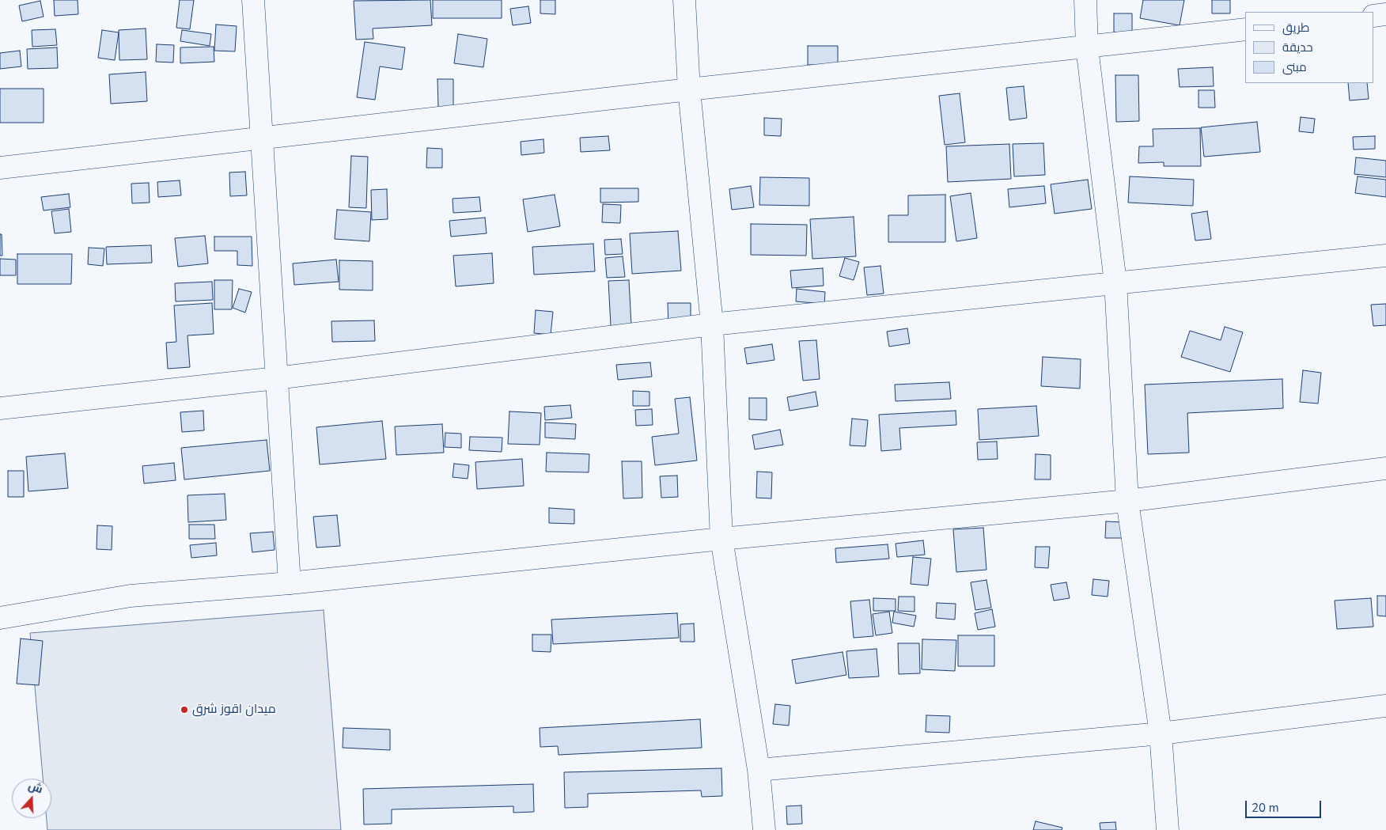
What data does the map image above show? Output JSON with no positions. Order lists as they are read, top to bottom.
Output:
{
  "places": ["ميدان اقوز شرق"],
  "legend": ["طريق", "حديقة", "مبنى"],
  "scale_bar": "20 m",
  "north": "top"
}
